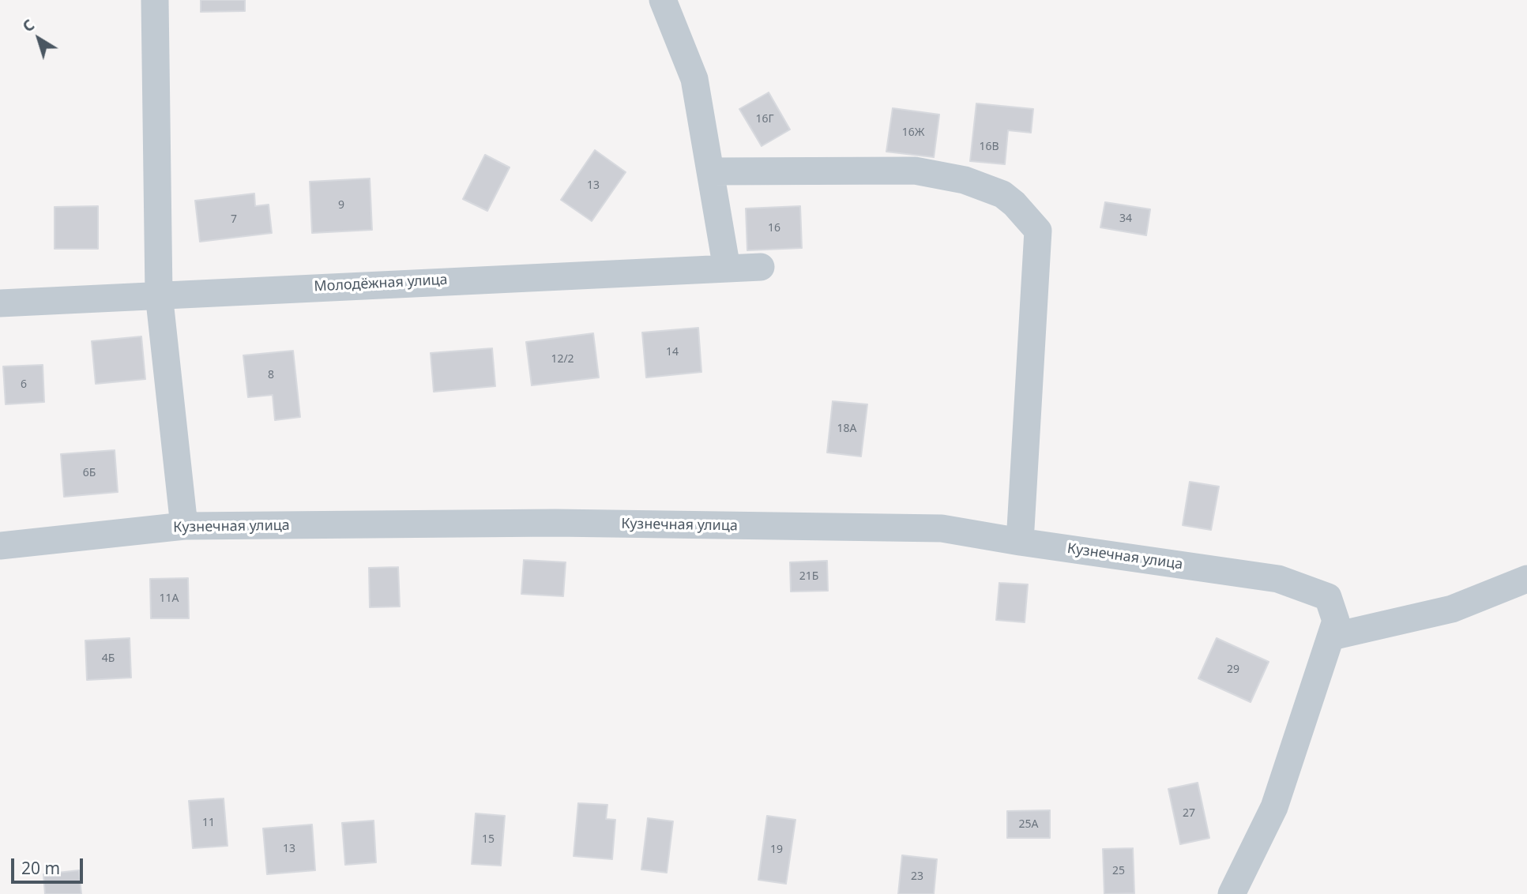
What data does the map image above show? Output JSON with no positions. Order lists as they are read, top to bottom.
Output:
{
  "streets": {
    "street": ["Молодёжная улица", "Кузнечная улица"]
  },
  "house_numbers": [
    "16Г",
    "16Ж",
    "16В",
    "13",
    "9",
    "34",
    "7",
    "16",
    "14",
    "12/2",
    "8",
    "6",
    "18А",
    "6Б",
    "21Б",
    "11А",
    "4Б",
    "29",
    "27",
    "11",
    "25А",
    "15",
    "13",
    "19",
    "25",
    "23"
  ],
  "scale_bar": "20 m",
  "north": "top left"
}
